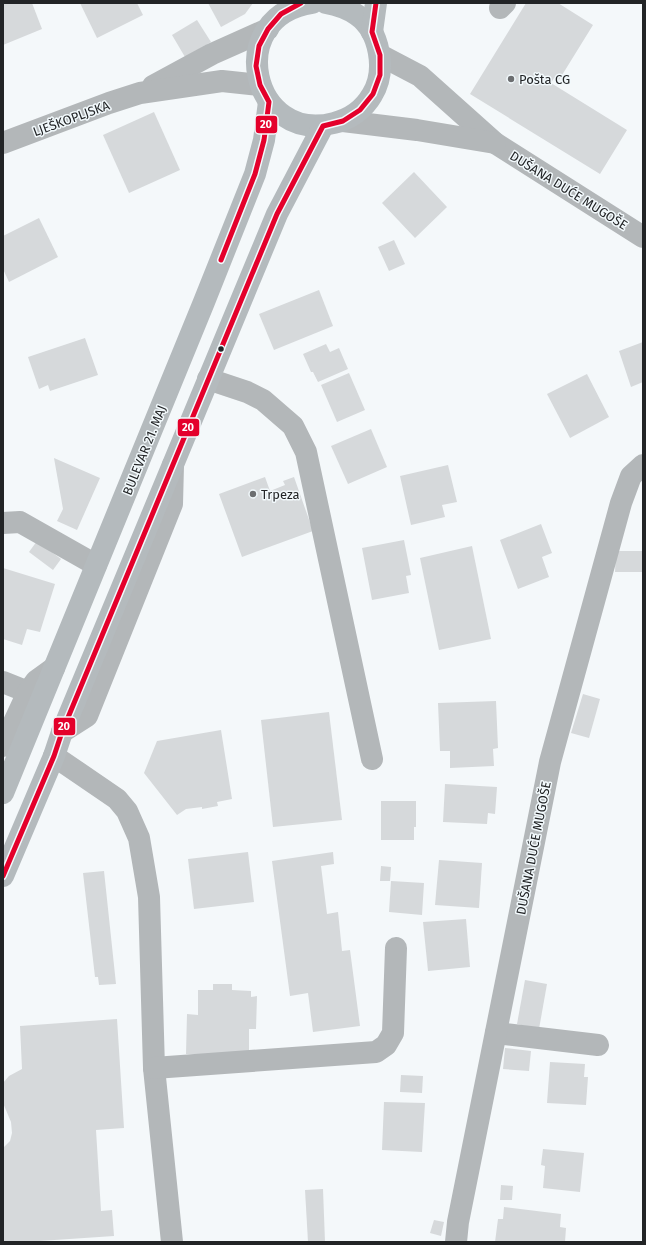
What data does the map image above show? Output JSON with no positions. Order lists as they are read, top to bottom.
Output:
{
  "streets": {
    "main road": ["BULEVAR 21. MAJ"],
    "street": ["LJEŠKOPLJSKA", "DUŠANA DUĆE MUGOŠE"]
  },
  "crossings": [
    ["LJEŠKOPLJSKA", "BULEVAR 21. MAJ"]
  ],
  "places": ["Pošta CG", "Trpeza"],
  "lines": ["transit line 20"]
}
